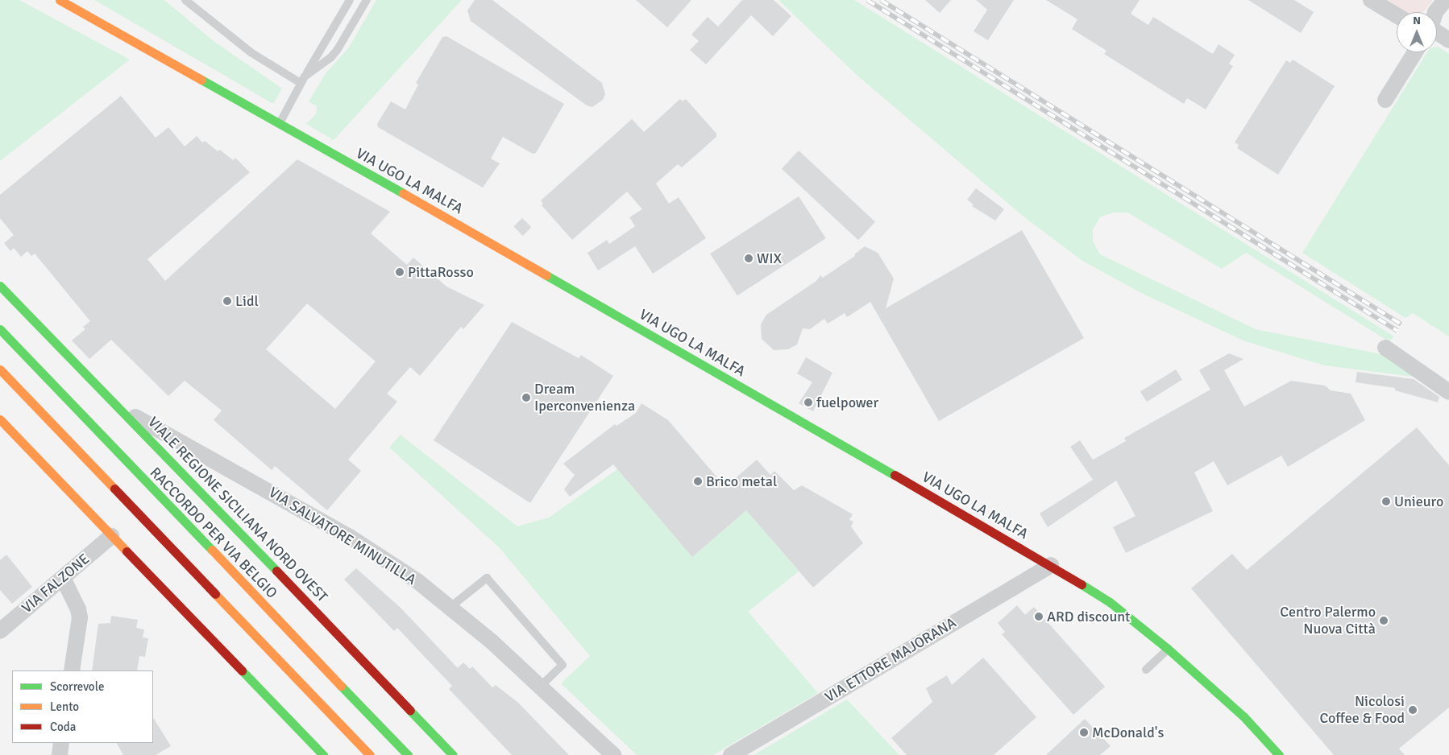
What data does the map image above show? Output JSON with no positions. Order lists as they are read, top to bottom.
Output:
{
  "streets": {
    "main road": ["VIA UGO LA MALFA", "VIALE REGIONE SICILIANA NORD OVEST", "RACCORDO PER VIA BELGIO"],
    "street": ["VIA SALVATORE MINUTILLA", "VIA FALZONE", "VIA ETTORE MAJORANA"]
  },
  "crossings": [
    ["VIA UGO LA MALFA", "VIA ETTORE MAJORANA"],
    ["VIALE REGIONE SICILIANA NORD OVEST", "VIA SALVATORE MINUTILLA"]
  ],
  "places": [
    "WIX",
    "PittaRosso",
    "Lidl",
    "Dream Iperconvenienza",
    "fuelpower",
    "Brico metal",
    "Unieuro",
    "ARD discount",
    "Centro Palermo Nuova Città",
    "Nicolosi Coffee & Food",
    "McDonald's"
  ],
  "legend": ["Scorrevole", "Lento", "Coda"],
  "north": "top"
}
